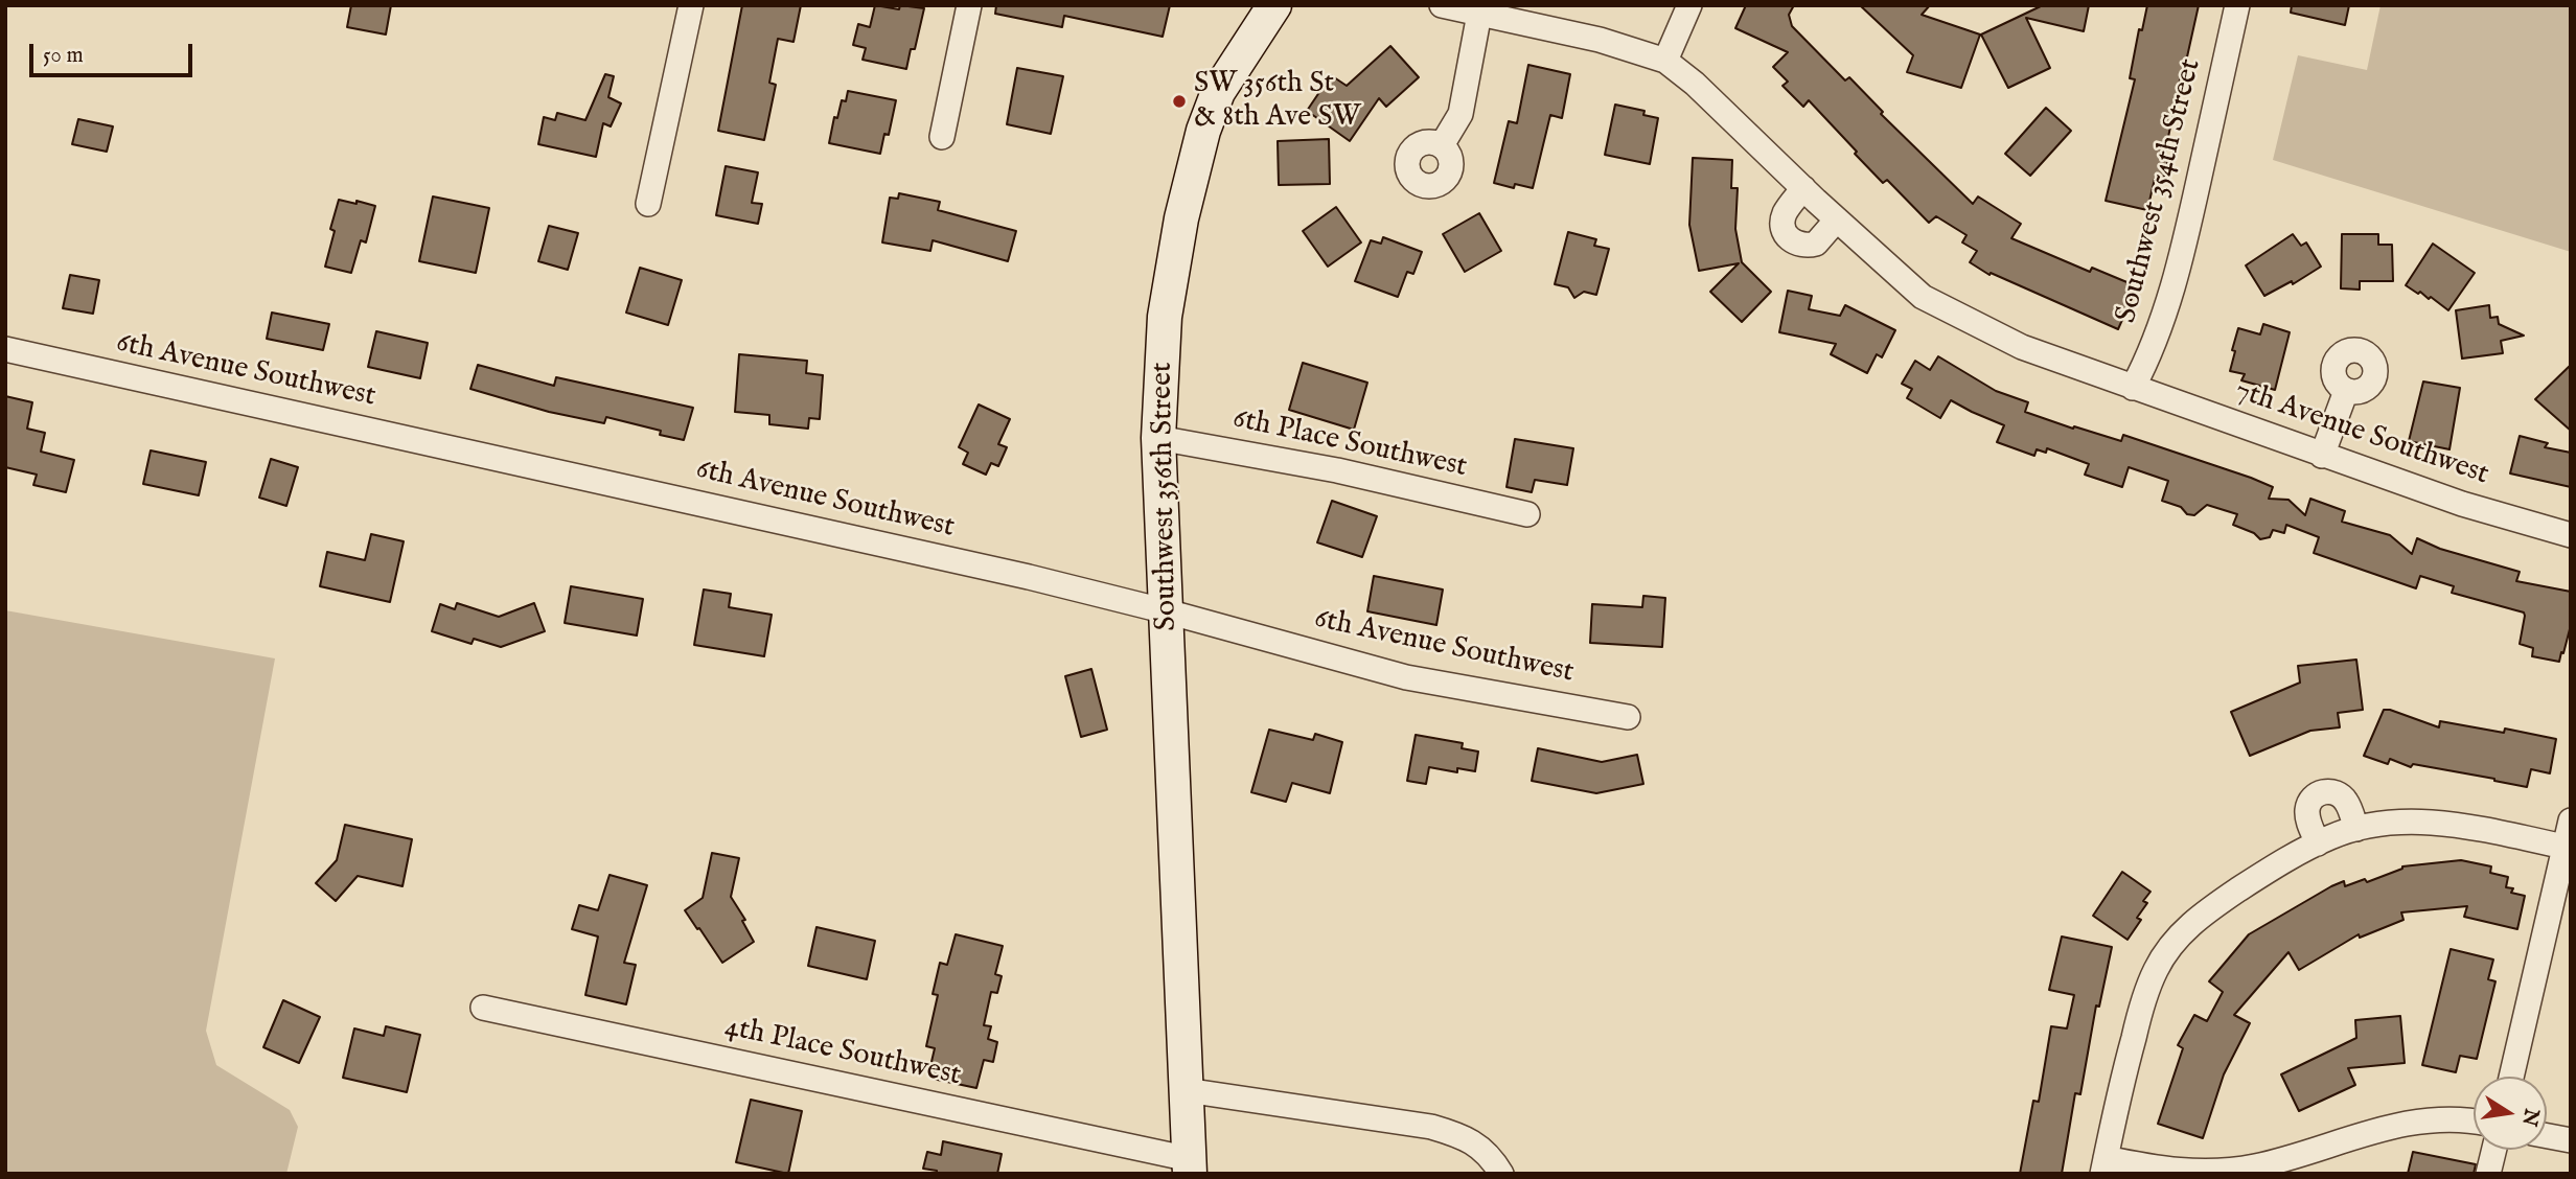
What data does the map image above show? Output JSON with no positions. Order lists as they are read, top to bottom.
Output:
{
  "streets": {
    "main road": ["Southwest 356th Street"],
    "street": [
      "Southwest 354th Street",
      "6th Avenue Southwest",
      "7th Avenue Southwest",
      "6th Place Southwest",
      "4th Place Southwest"
    ]
  },
  "crossings": [
    ["Southwest 354th Street", "7th Avenue Southwest"],
    ["6th Avenue Southwest", "Southwest 356th Street"],
    ["6th Place Southwest", "Southwest 356th Street"],
    ["Southwest 356th Street", "4th Place Southwest"]
  ],
  "places": ["SW 356th St & 8th Ave SW"],
  "scale_bar": "50 m",
  "north": "right"
}
